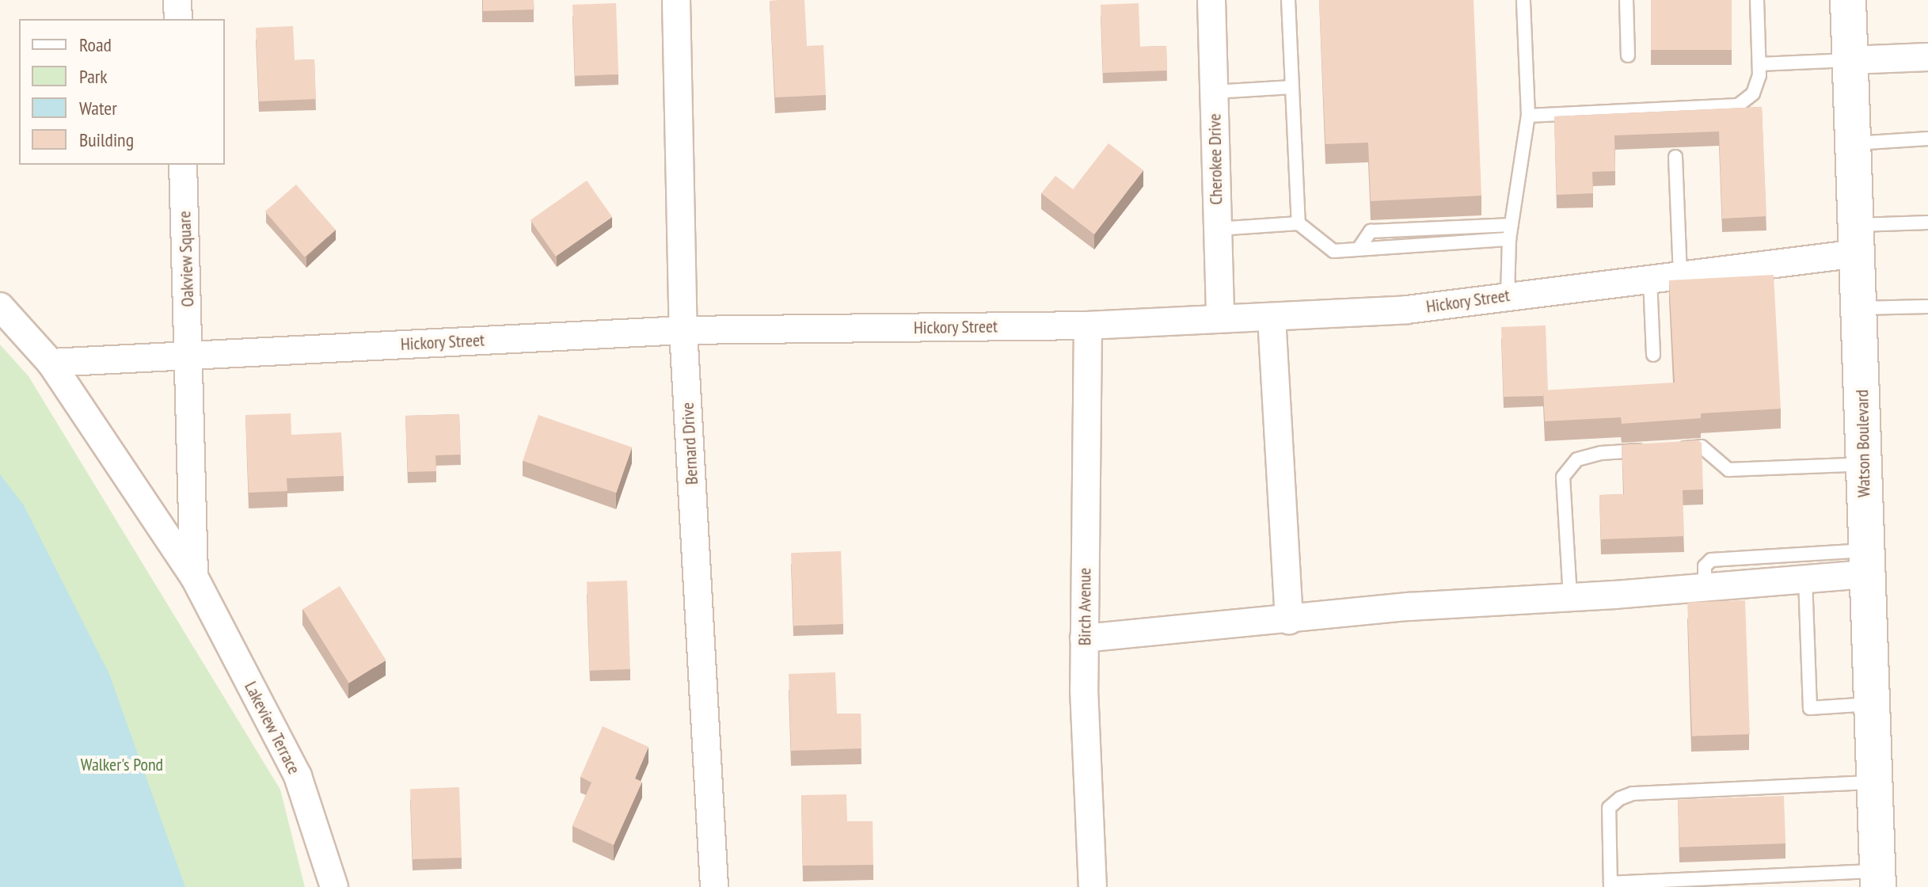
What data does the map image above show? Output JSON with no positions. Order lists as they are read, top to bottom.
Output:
{
  "streets": {
    "main road": ["Watson Boulevard"],
    "street": [
      "Cherokee Drive",
      "Oakview Square",
      "Hickory Street",
      "Bernard Drive",
      "Birch Avenue",
      "Lakeview Terrace"
    ]
  },
  "crossings": [
    ["Cherokee Drive", "Hickory Street"],
    ["Oakview Square", "Hickory Street"],
    ["Oakview Square", "Lakeview Terrace"],
    ["Hickory Street", "Bernard Drive"],
    ["Hickory Street", "Watson Boulevard"],
    ["Hickory Street", "Birch Avenue"],
    ["Hickory Street", "Lakeview Terrace"]
  ],
  "parks": ["Walker's Pond"],
  "legend": [
    "Road",
    "Park",
    "Water",
    "Building"
  ]
}
